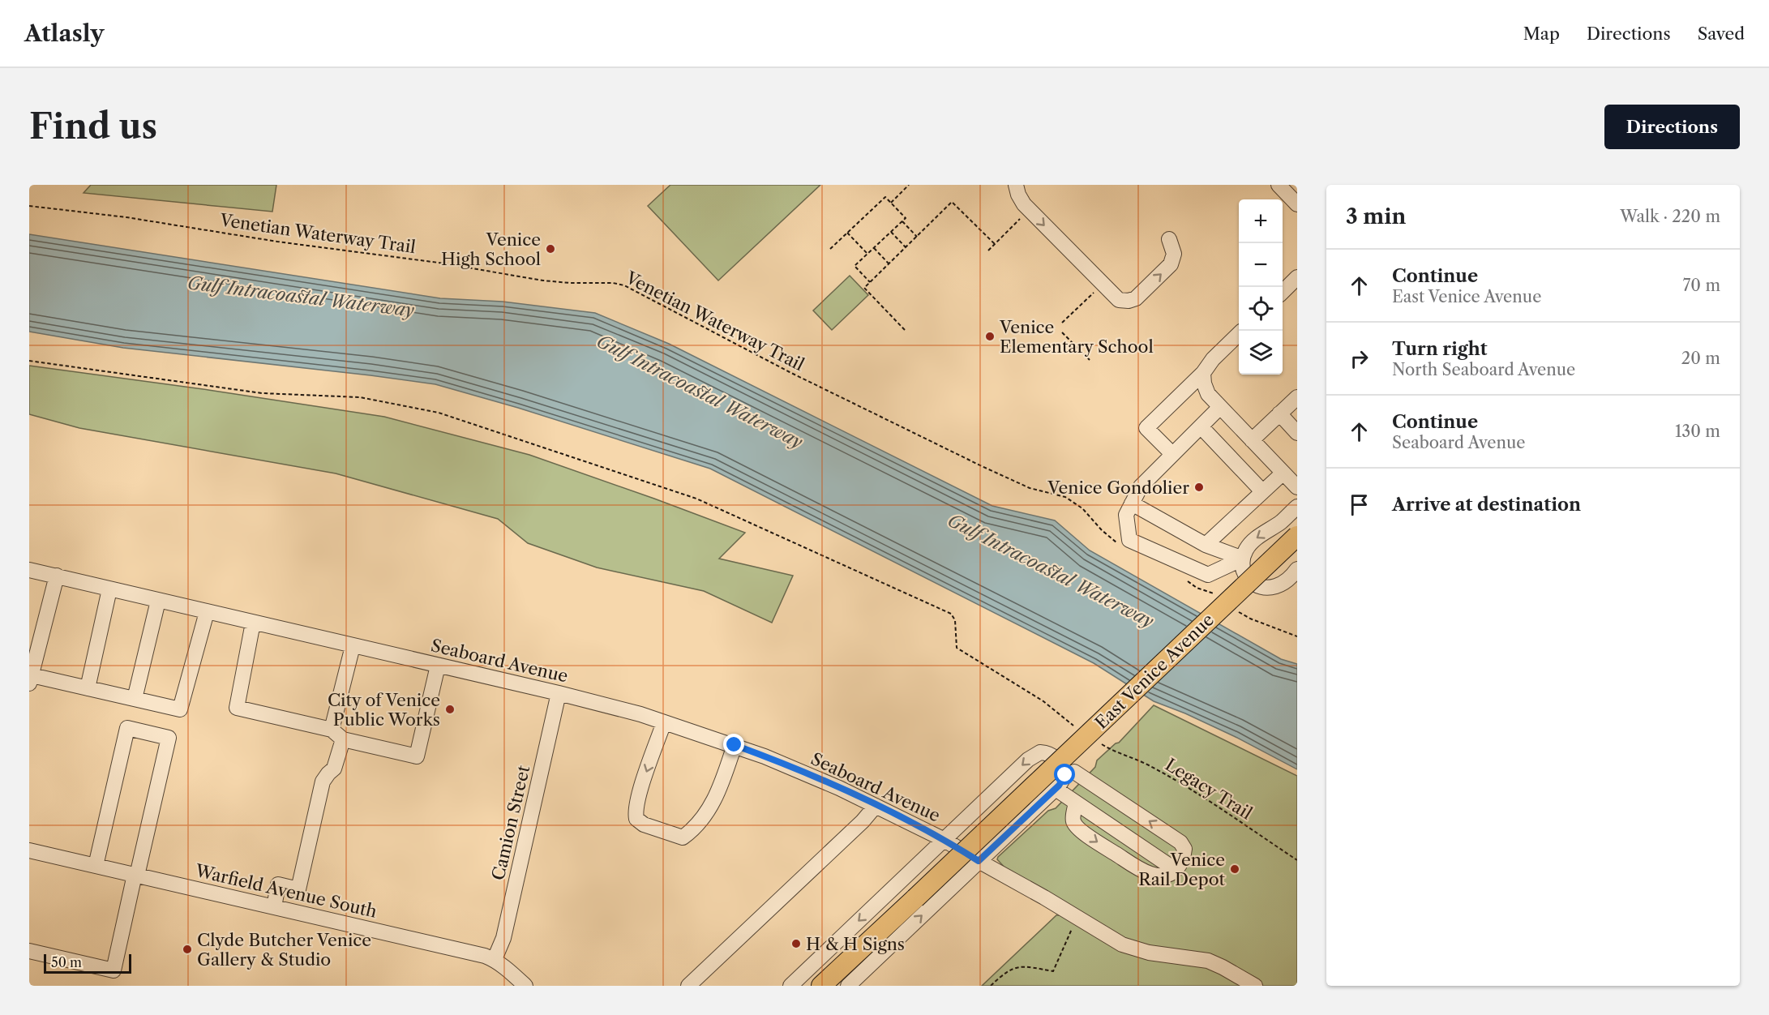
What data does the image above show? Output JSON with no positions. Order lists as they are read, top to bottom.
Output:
{
  "streets": {
    "main road": ["East Venice Avenue"],
    "street": ["Seaboard Avenue", "Camion Street", "Warfield Avenue South"],
    "path": ["Venetian Waterway Trail", "Legacy Trail"]
  },
  "crossings": [
    ["Seaboard Avenue", "Camion Street"],
    ["Camion Street", "Warfield Avenue South"]
  ],
  "water": ["Gulf Intracoastal Waterway"],
  "places": [
    "Venice High School",
    "Venice Elementary School",
    "Venice Gondolier",
    "City of Venice Public Works",
    "Venice Rail Depot",
    "H & H Signs",
    "Clyde Butcher Venice Gallery & Studio"
  ],
  "scale_bar": "50 m",
  "page": {
    "header": "Atlasly",
    "nav": ["Map", "Directions", "Saved"],
    "buttons": "Directions",
    "title": "Find us",
    "heading": ["3 min", "Walk · 220 m"],
    "map_buttons": ["+", "−"],
    "list": [
      ["Continue", "East Venice Avenue", "70 m"],
      ["Turn right", "North Seaboard Avenue", "20 m"],
      ["Continue", "Seaboard Avenue", "130 m"],
      "Arrive at destination"
    ],
    "scale": "50 m"
  }
}
